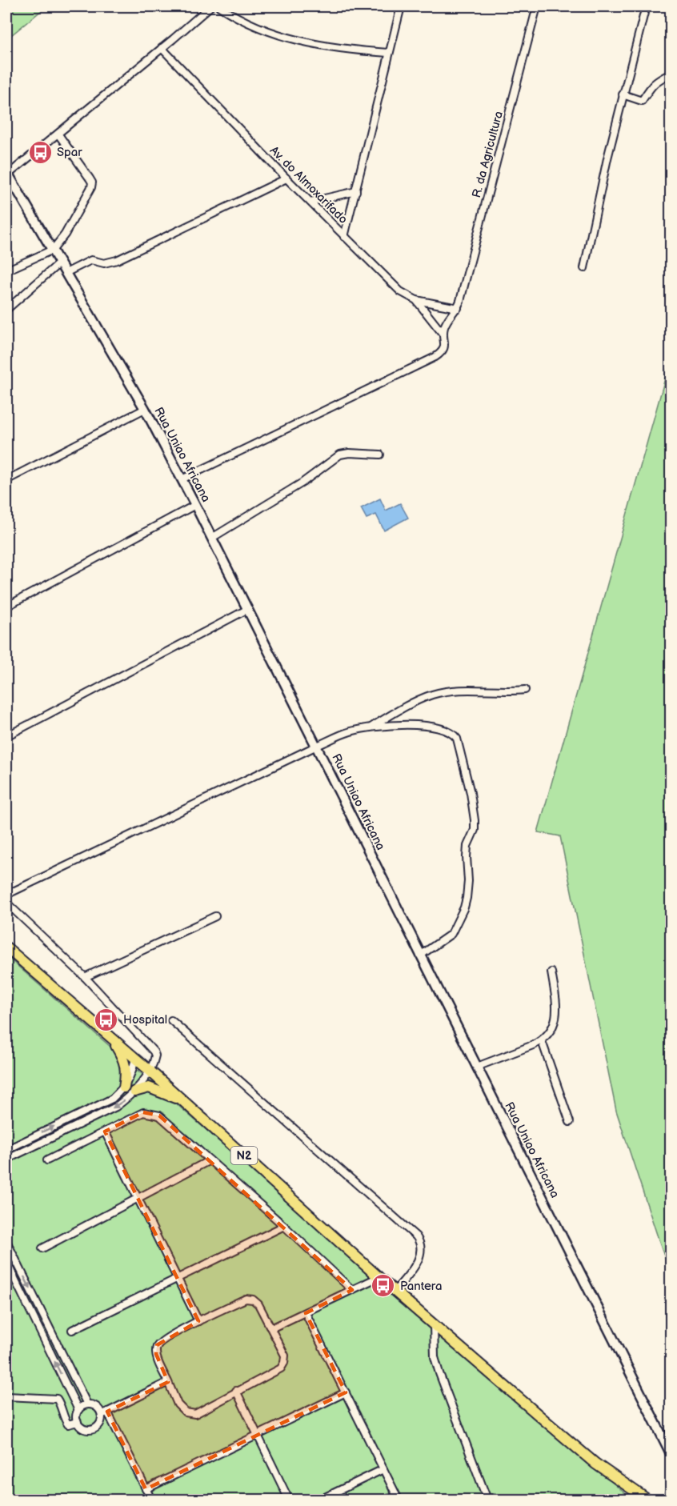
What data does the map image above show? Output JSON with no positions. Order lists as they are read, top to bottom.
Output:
{
  "streets": {
    "main road": ["Rua Uniao Africana", "N2"],
    "street": ["R. da Agricultura", "Av. do Almoxarifado"]
  },
  "crossings": [
    ["R. da Agricultura", "Av. do Almoxarifado"]
  ],
  "places": {
    "bus stop": ["Spar", "Hospital", "Pantera"]
  }
}
